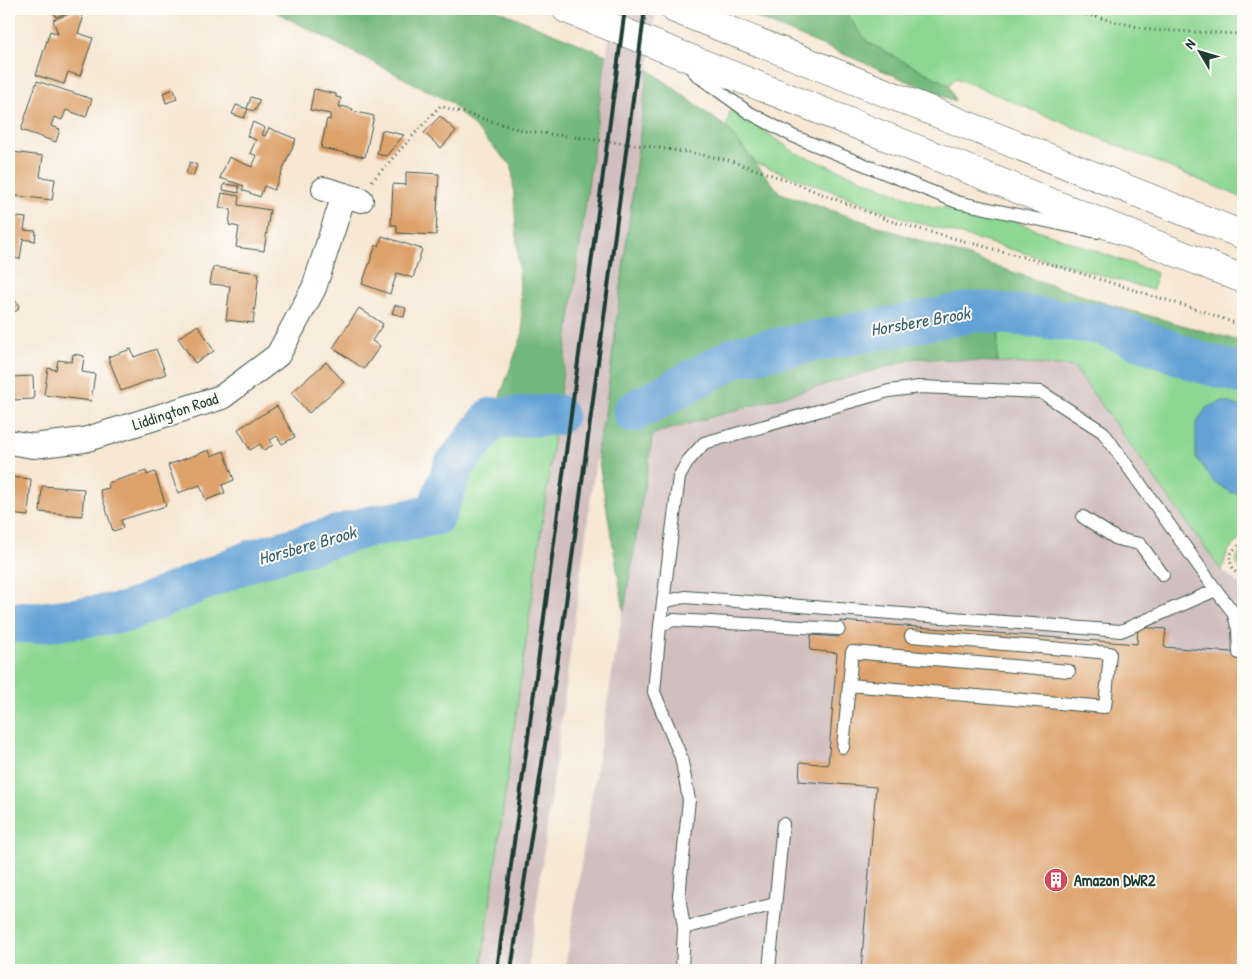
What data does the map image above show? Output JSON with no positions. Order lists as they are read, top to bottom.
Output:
{
  "streets": {
    "street": ["Liddington Road"]
  },
  "water": ["Horsbere Brook"],
  "places": {
    "building": ["Amazon DWR2"]
  },
  "north": "top left"
}
